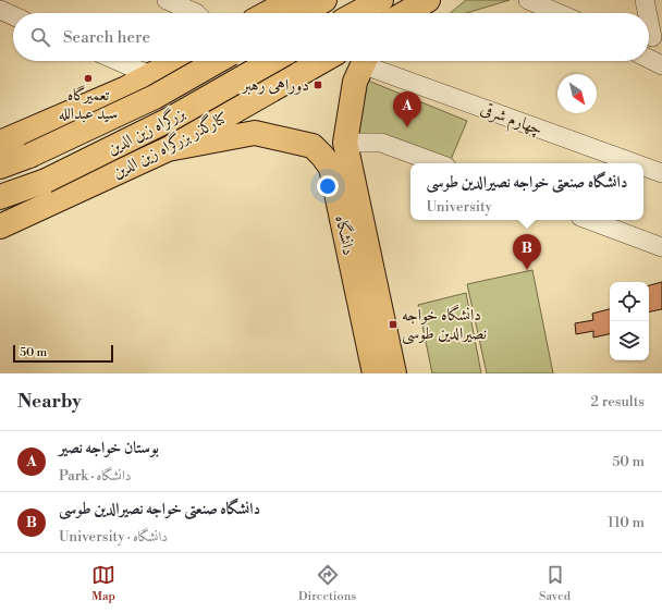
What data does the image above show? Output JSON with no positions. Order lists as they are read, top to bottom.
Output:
{
  "streets": {
    "main road": ["بزرگراه زین الدین", "کنارگذر بزرگراه زین الدین", "دانشگاه"],
    "street": ["چهارم شرقی"]
  },
  "crossings": [
    ["کنارگذر بزرگراه زین الدین", "دانشگاه"]
  ],
  "places": {
    "other": ["تعمیرگاه سید عبدالله"],
    "transit": ["دوراهی رهبر", "دانشگاه خواجه نصیرالدین طوسی"]
  },
  "scale_bar": "50 m",
  "north": "bottom right",
  "page": {
    "search": "Search here",
    "pins": ["A", "B"],
    "popup": ["دانشگاه صنعتی خواجه نصیرالدین طوسی", "University"],
    "scale": "50 m",
    "heading": ["Nearby", "2 results"],
    "list": [
      {
        "mark": "A",
        "name": "بوستان خواجه نصیر",
        "note": "Park · دانشگاه",
        "value": "50 m"
      },
      {
        "mark": "B",
        "name": "دانشگاه صنعتی خواجه نصیرالدین طوسی",
        "note": "University · دانشگاه",
        "value": "110 m"
      }
    ],
    "nav": ["Map", "Directions", "Saved"]
  }
}
